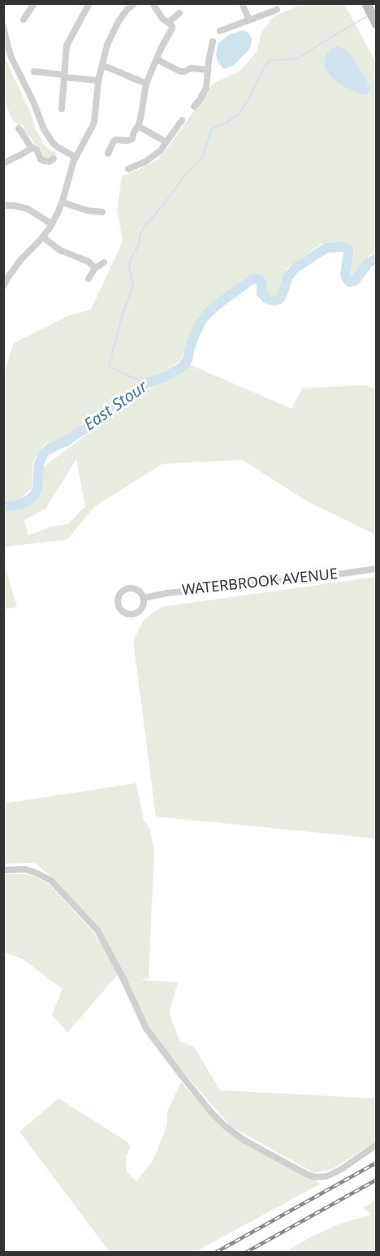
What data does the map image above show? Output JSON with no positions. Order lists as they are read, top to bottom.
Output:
{
  "streets": {
    "street": ["WATERBROOK AVENUE"]
  },
  "water": ["East Stour"]
}
